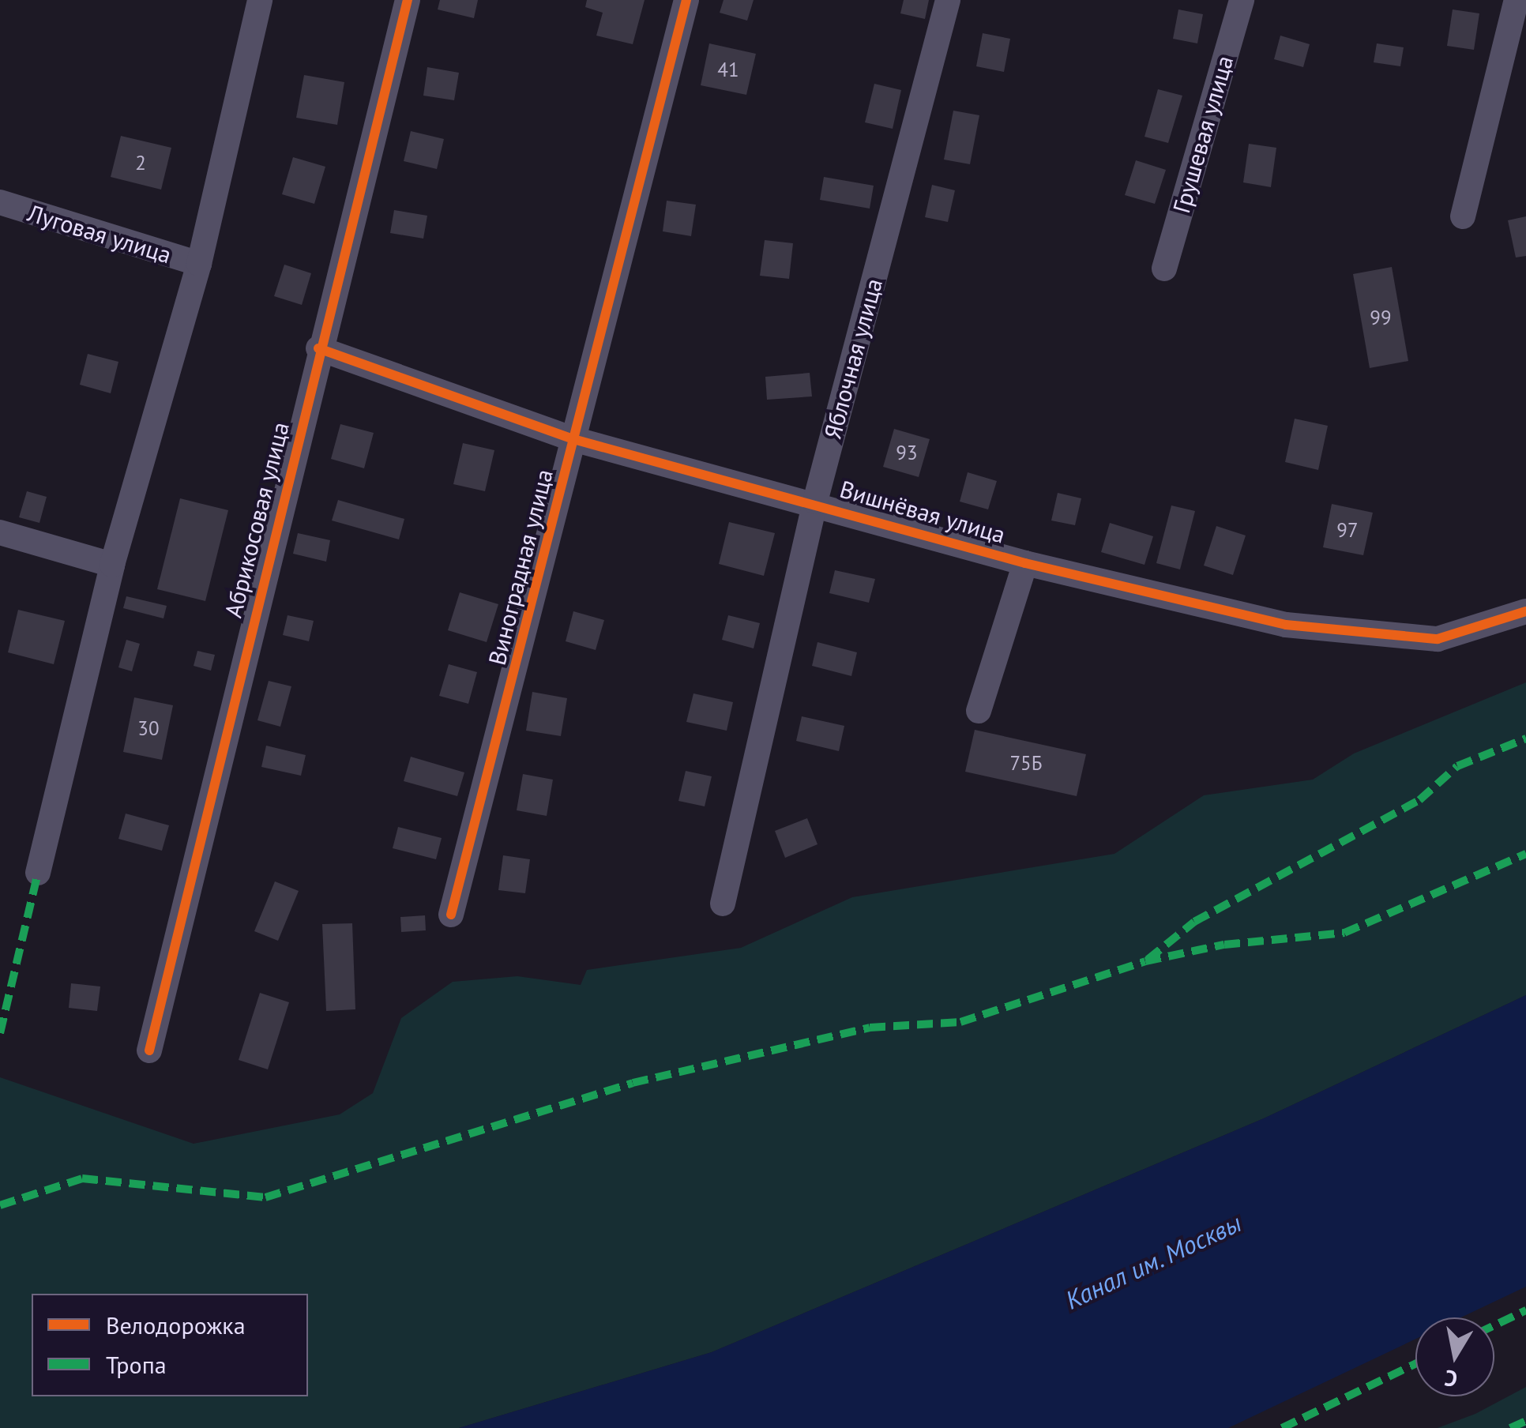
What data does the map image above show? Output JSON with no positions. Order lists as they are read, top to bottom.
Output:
{
  "streets": {
    "street": [
      "Грушевая улица",
      "Луговая улица",
      "Яблочная улица",
      "Вишнёвая улица",
      "Абрикосовая улица",
      "Виноградная улица"
    ]
  },
  "crossings": [
    ["Яблочная улица", "Вишнёвая улица"],
    ["Вишнёвая улица", "Абрикосовая улица"],
    ["Вишнёвая улица", "Виноградная улица"]
  ],
  "water": ["Канал им. Москвы"],
  "house_numbers": [
    "41",
    "2",
    "99",
    "93",
    "97",
    "30",
    "75Б"
  ],
  "legend": ["Велодорожка", "Тропа"],
  "north": "bottom"
}
